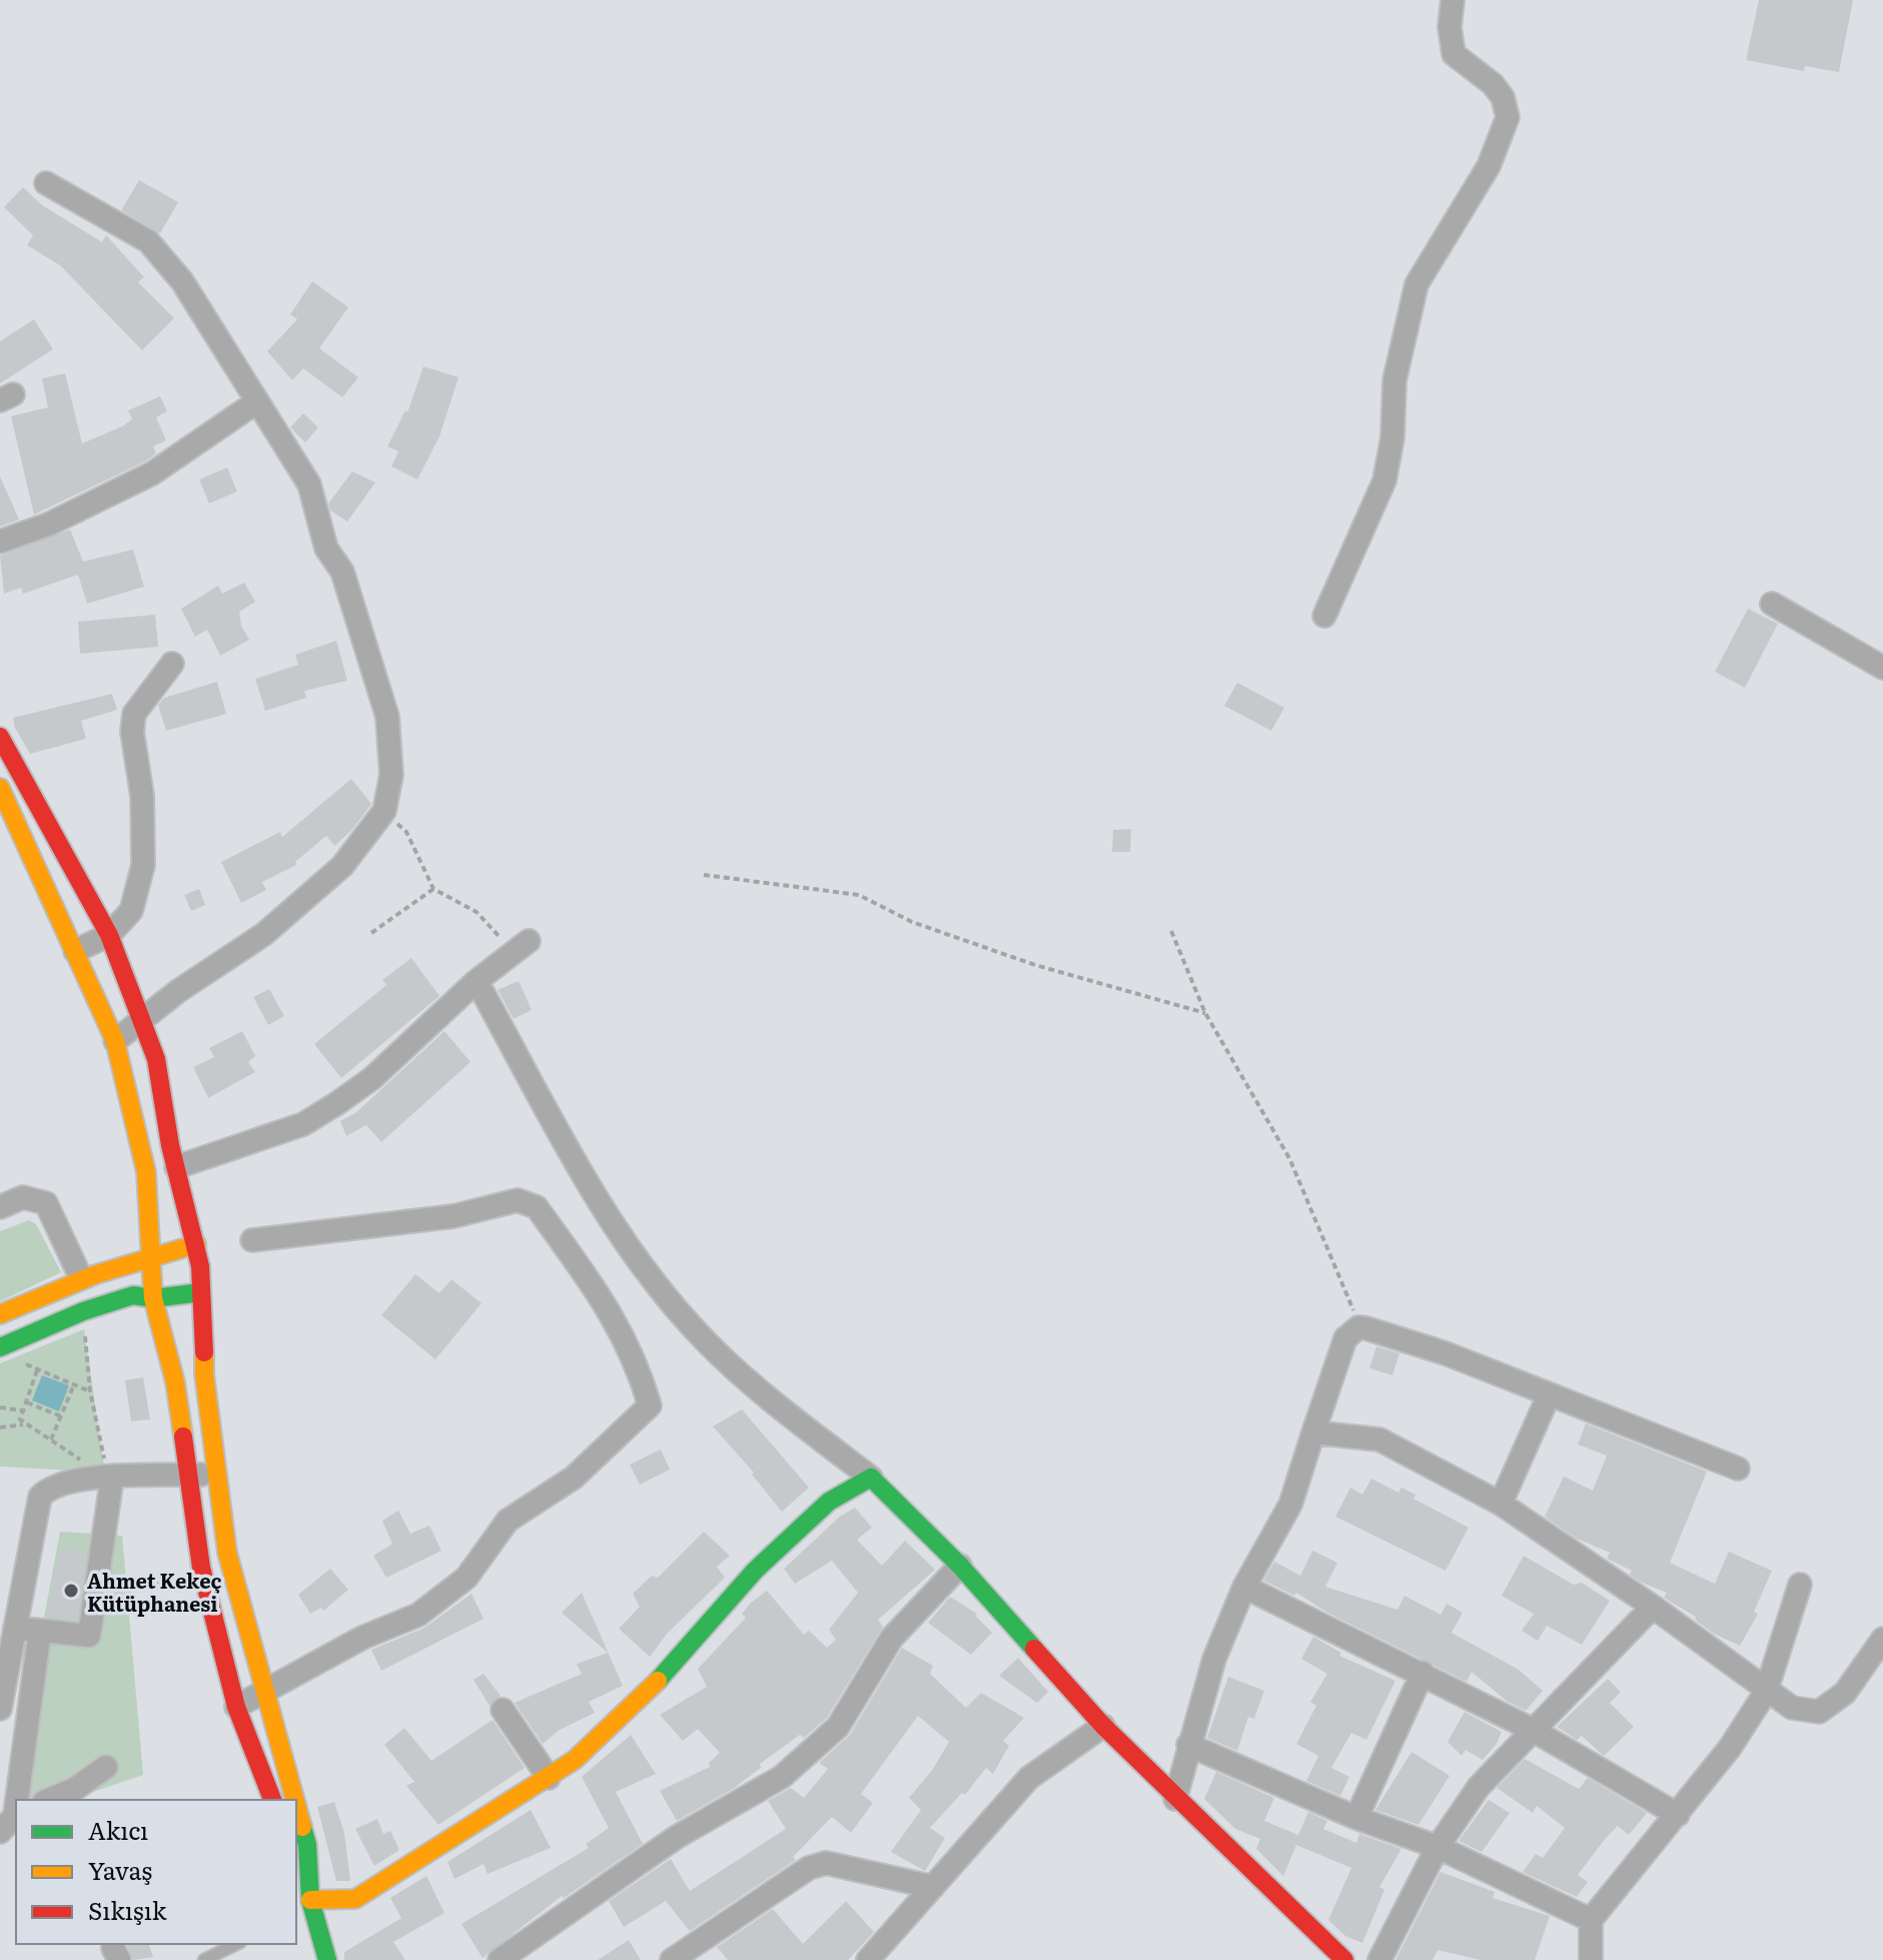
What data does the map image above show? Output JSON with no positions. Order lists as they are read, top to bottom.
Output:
{
  "places": ["Ahmet Kekeç Kütüphanesi"],
  "legend": ["Akıcı", "Yavaş", "Sıkışık"]
}
